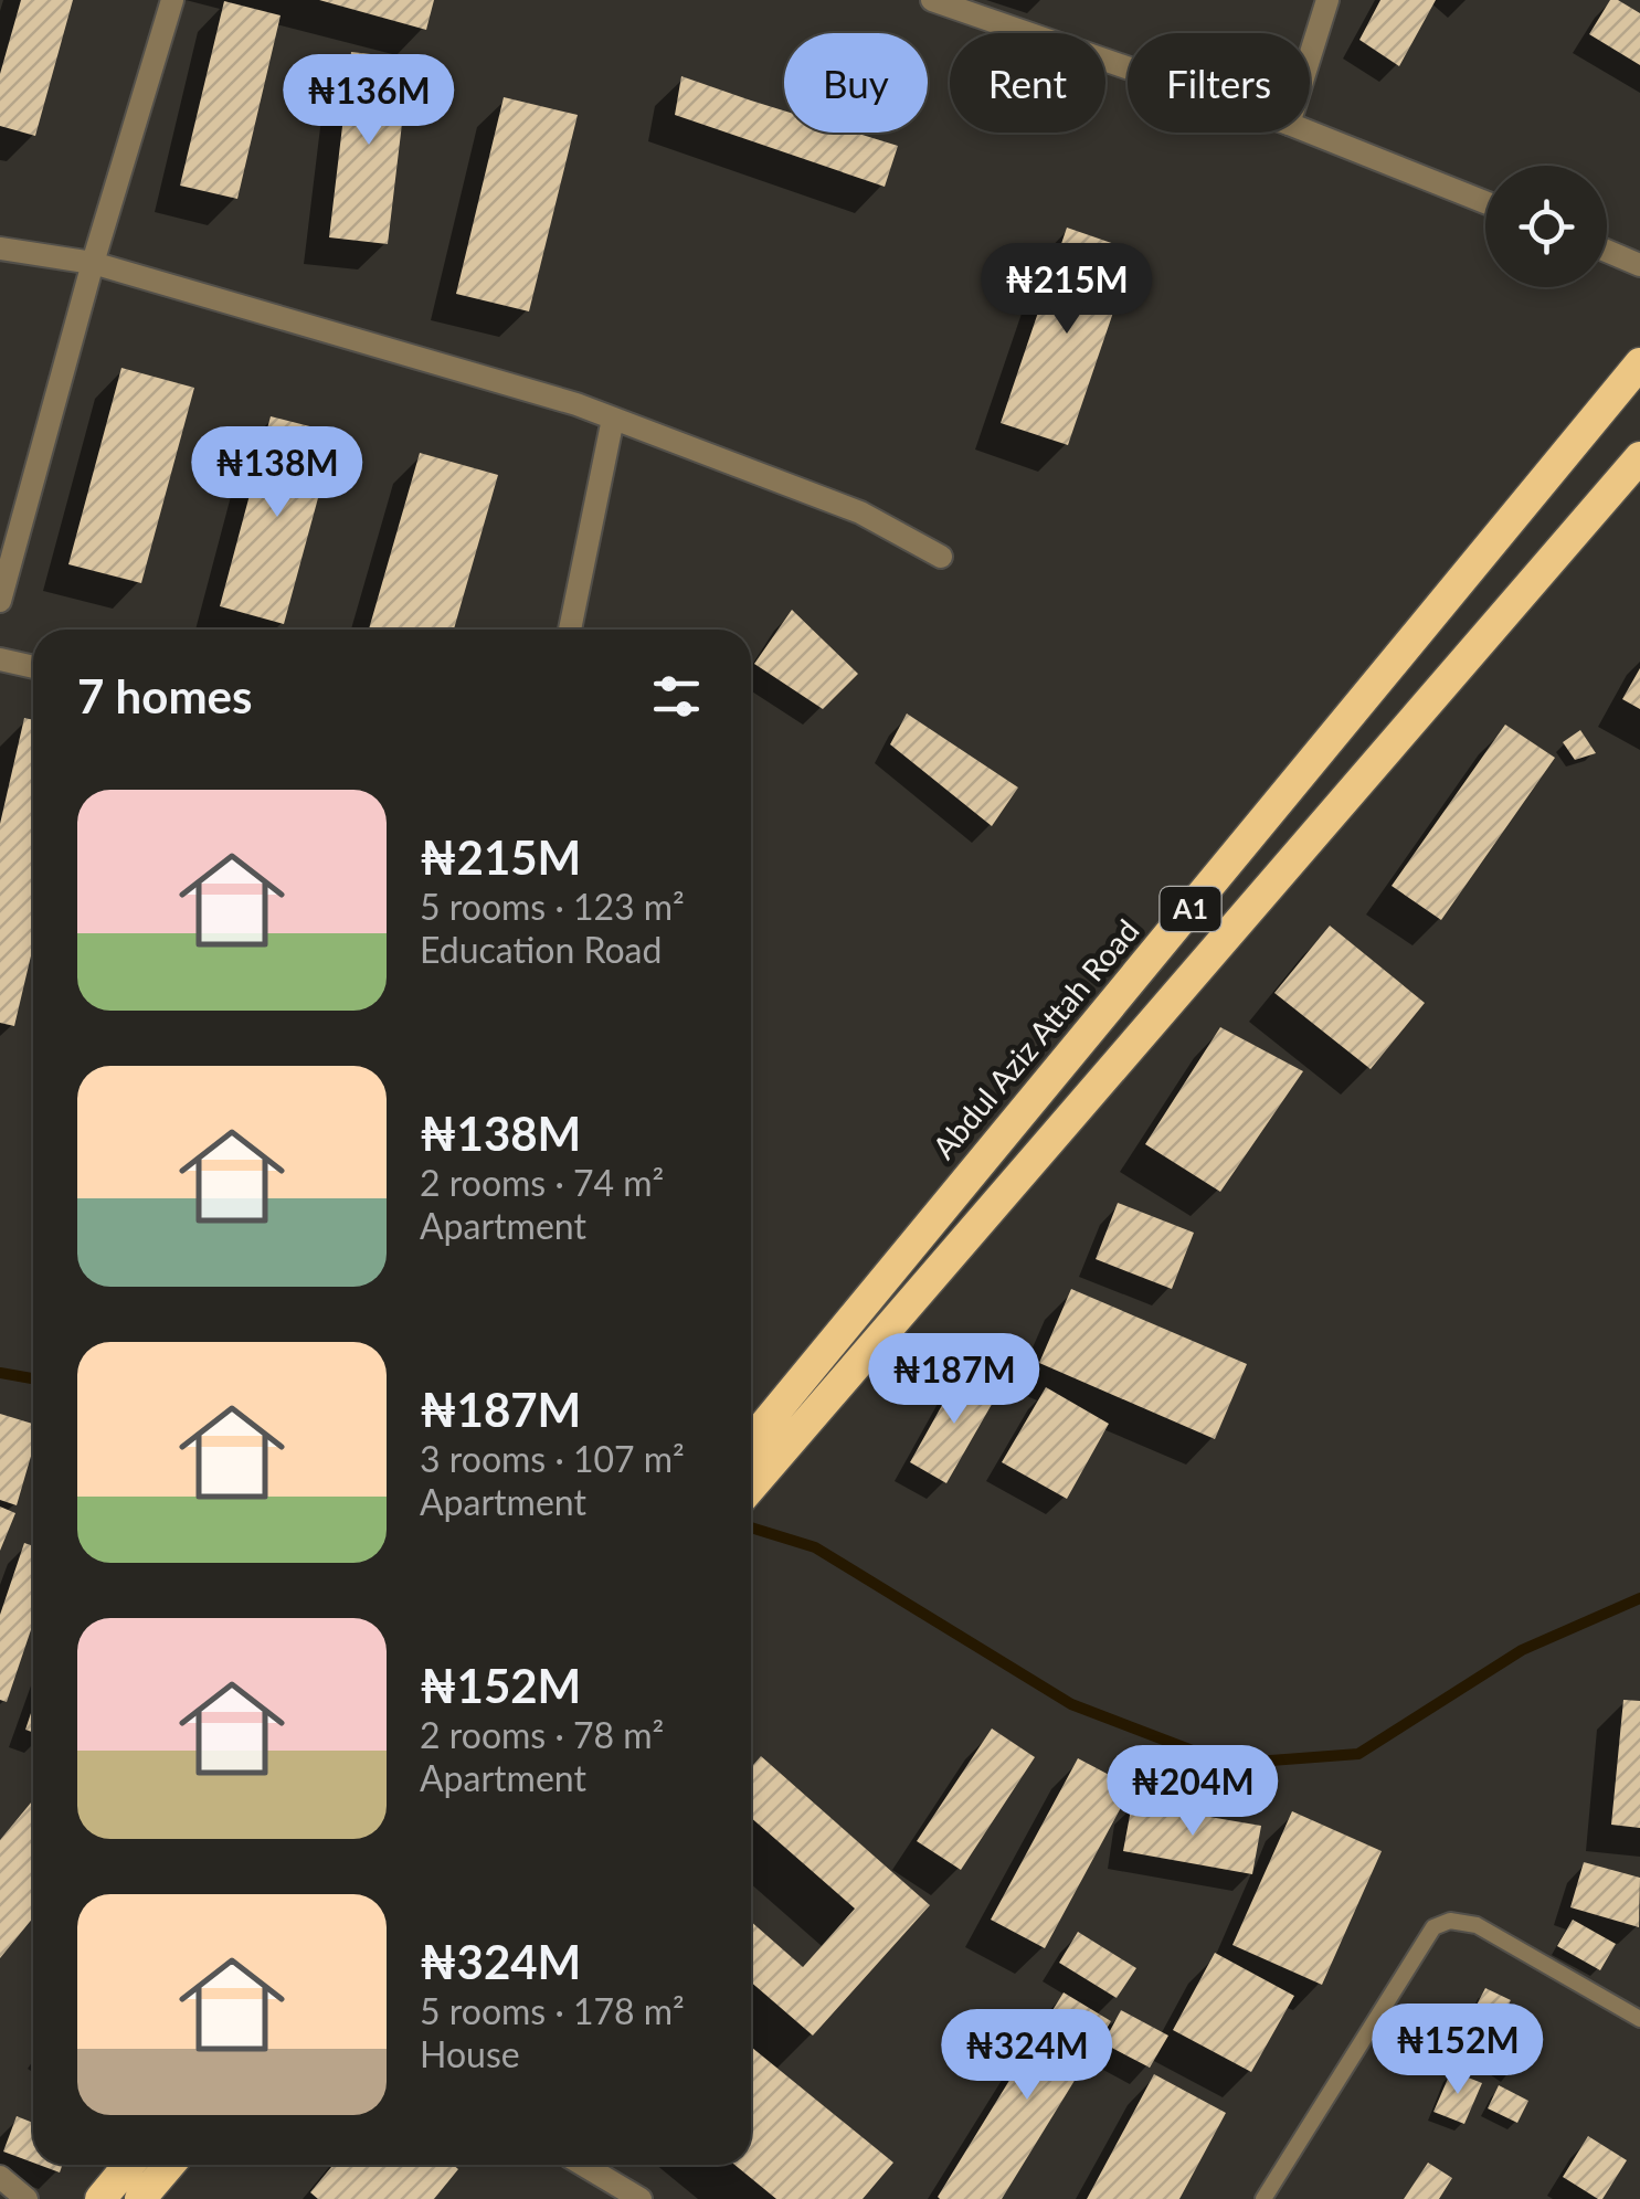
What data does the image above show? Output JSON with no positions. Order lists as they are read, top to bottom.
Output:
{
  "streets": {
    "highway": ["A1", "Abdul Aziz Attah Road"]
  },
  "page": {
    "chip": ["Buy", "Rent", "Filters"],
    "price": [
      "₦136M",
      "₦215M",
      "₦138M",
      "₦187M",
      "₦204M",
      "₦152M",
      "₦324M"
    ],
    "heading": "7 homes",
    "list": [
      {
        "name": "₦215M",
        "note": "5 rooms · 123 m² · Education Road"
      },
      {
        "name": "₦138M",
        "note": "2 rooms · 74 m² · Apartment"
      },
      {
        "name": "₦187M",
        "note": "3 rooms · 107 m² · Apartment"
      },
      {
        "name": "₦152M",
        "note": "2 rooms · 78 m² · Apartment"
      },
      {
        "name": "₦324M",
        "note": "5 rooms · 178 m² · House"
      }
    ]
  }
}
